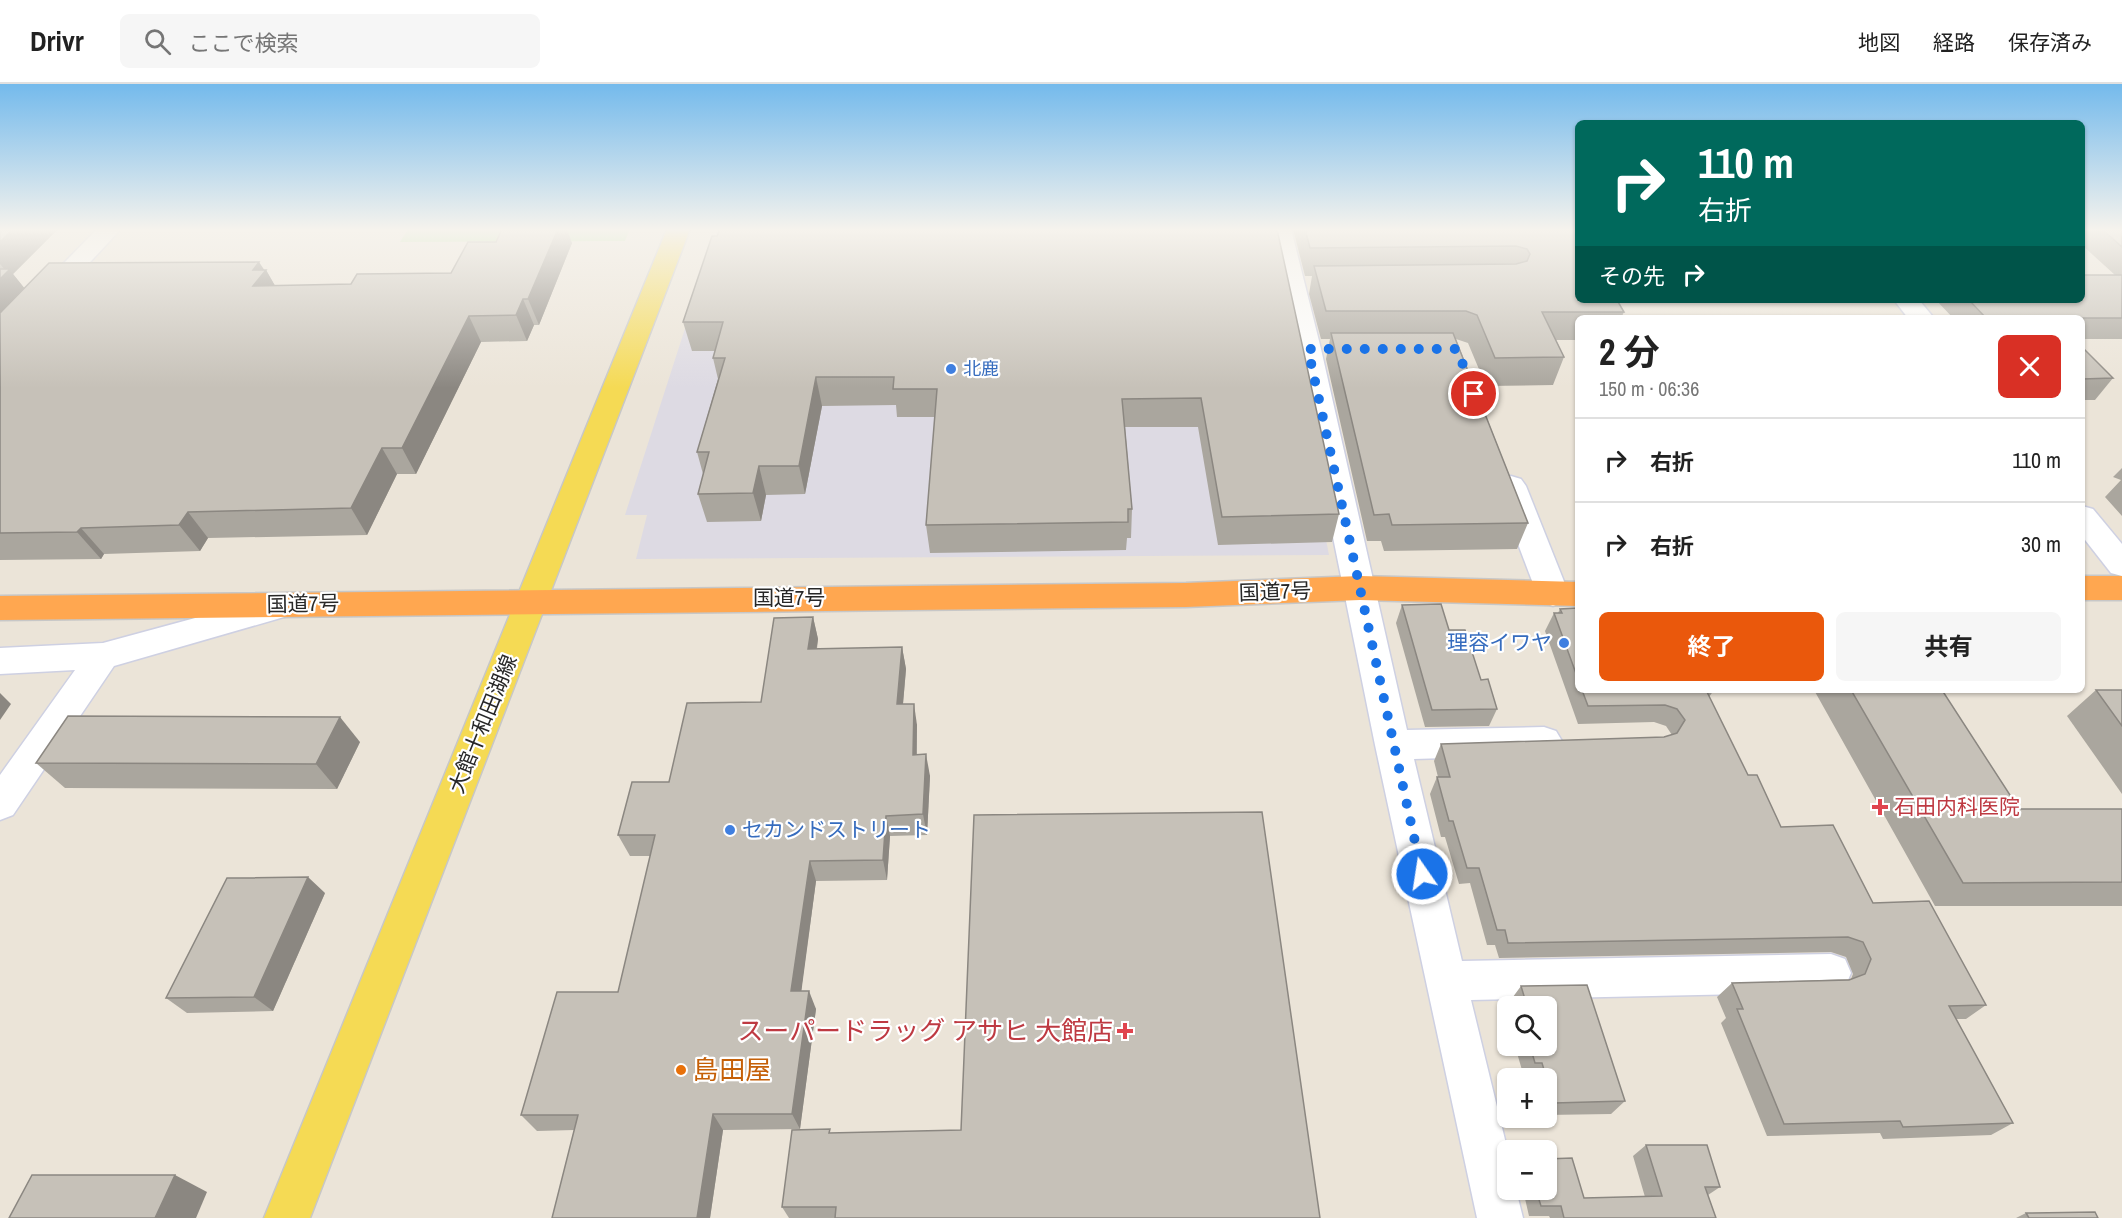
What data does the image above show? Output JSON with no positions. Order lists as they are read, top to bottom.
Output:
{
  "streets": {
    "highway": ["国道7号"],
    "main road": ["大館十和田湖線"]
  },
  "crossings": [
    ["国道7号", "大館十和田湖線"]
  ],
  "places": {
    "other": [
      "北鹿",
      "理容イワヤ",
      "セカンドストリート",
      "島田屋"
    ],
    "health": ["石田内科医院", "スーパードラッグ アサヒ 大館店"]
  },
  "page": {
    "header": "Drivr",
    "search": "ここで検索",
    "nav": ["地図", "経路", "保存済み"],
    "turn": ["110 m", "右折"],
    "then": "その先",
    "heading": ["2 分", "150 m · 06:36"],
    "list": [
      {
        "name": "右折",
        "value": "110 m"
      },
      {
        "name": "右折",
        "value": "30 m"
      }
    ],
    "buttons": ["終了", "共有"],
    "map_buttons": ["+", "−"]
  }
}
